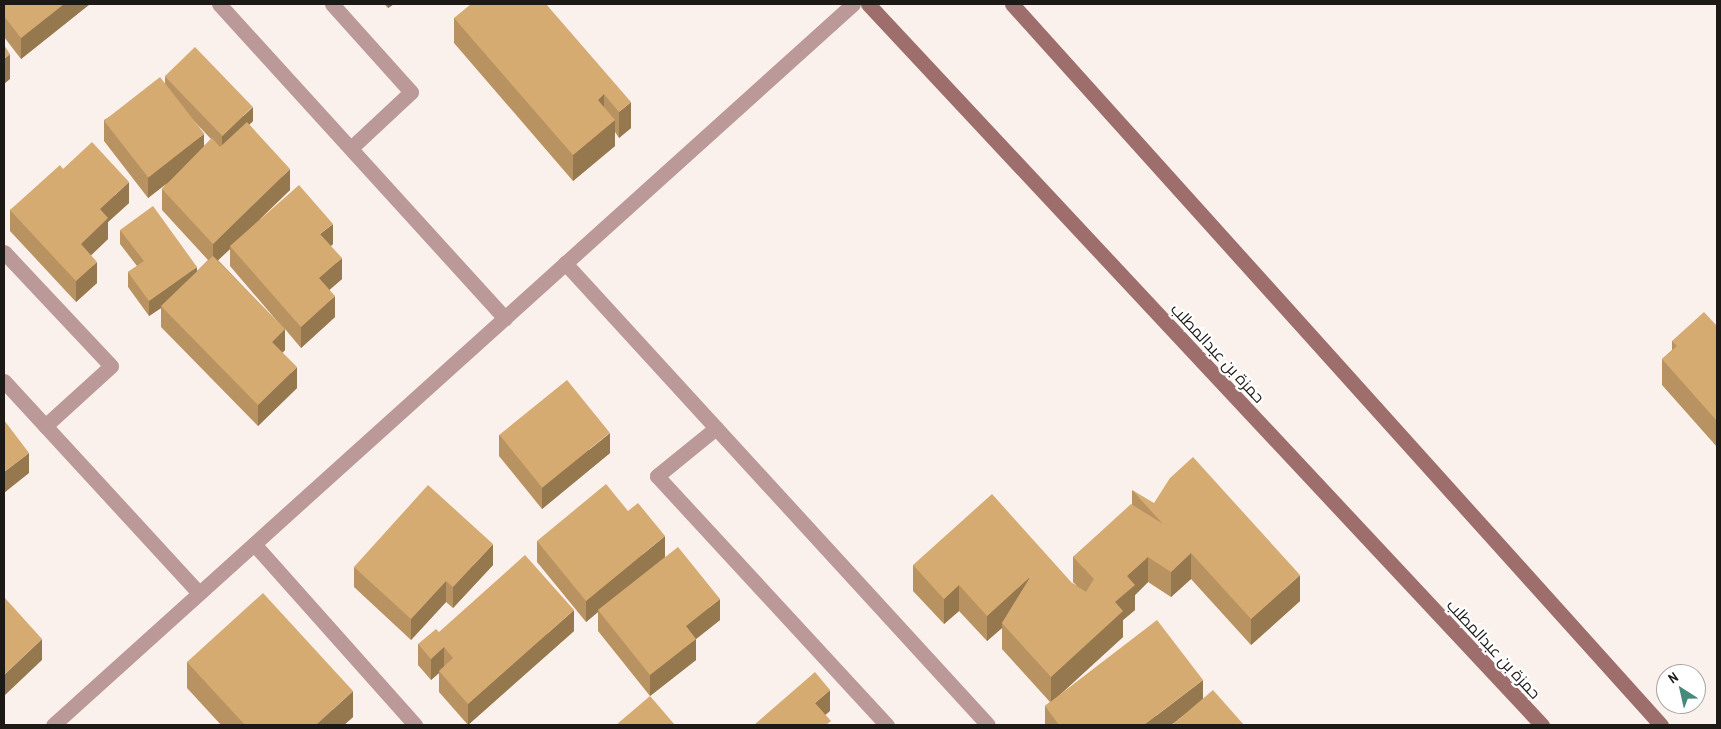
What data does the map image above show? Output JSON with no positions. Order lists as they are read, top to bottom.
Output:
{
  "streets": {
    "street": ["حمزة بن عبدالمطلب"]
  },
  "north": "top left"
}
